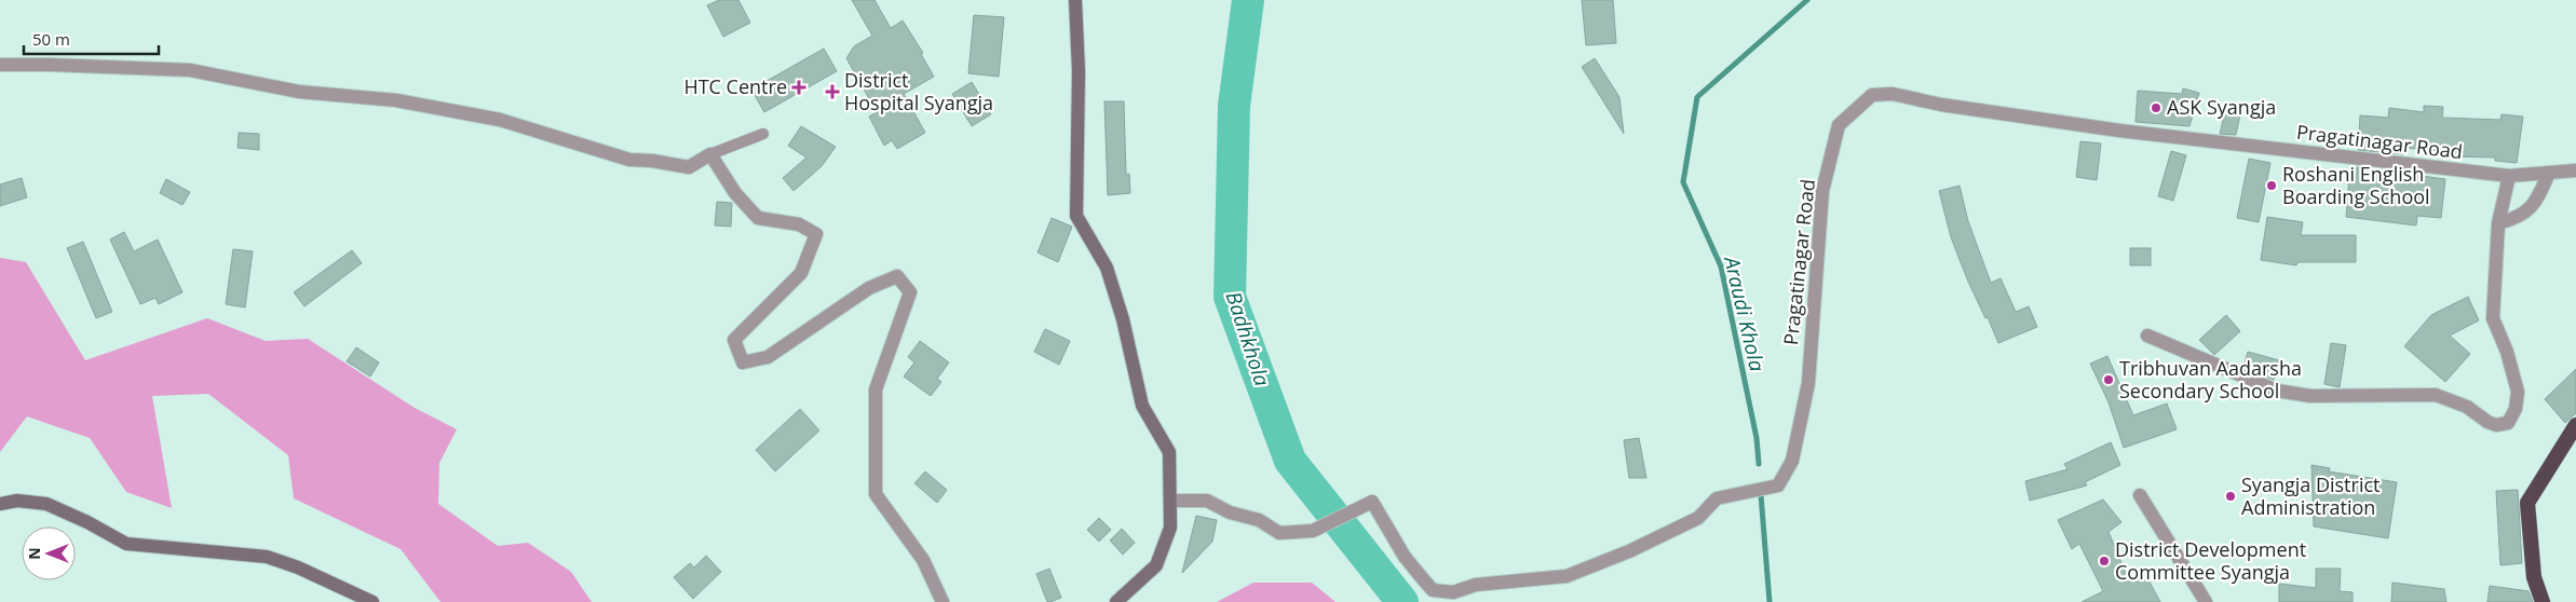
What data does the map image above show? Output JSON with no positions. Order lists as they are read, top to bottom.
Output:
{
  "streets": {
    "street": ["Pragatinagar Road"]
  },
  "water": ["Araudi Khola", "Badhkhola"],
  "places": {
    "health": ["HTC Centre", "District Hospital Syangja"],
    "other": [
      "ASK Syangja",
      "Roshani English Boarding School",
      "Tribhuvan Aadarsha Secondary School",
      "Syangja District Administration",
      "District Development Committee Syangja"
    ]
  },
  "scale_bar": "50 m",
  "north": "left"
}
